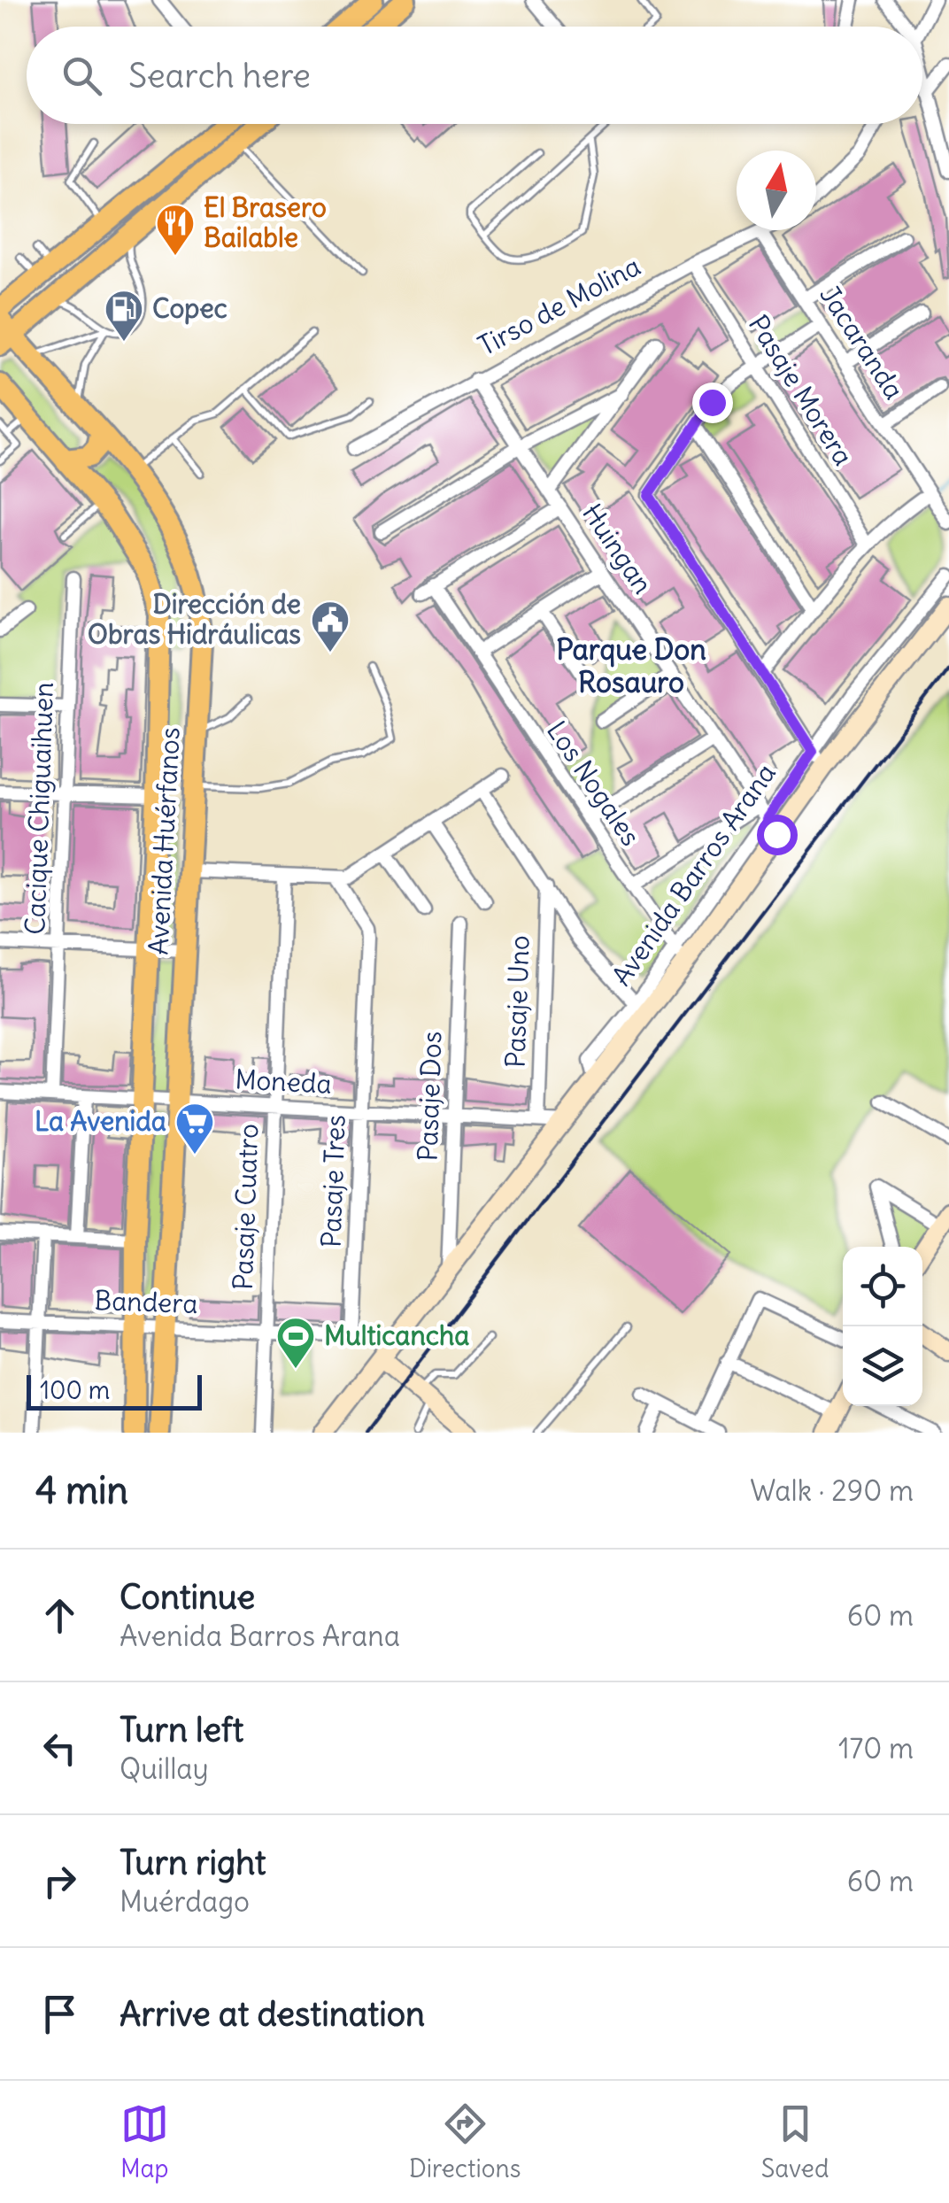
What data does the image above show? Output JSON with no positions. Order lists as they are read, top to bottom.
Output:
{
  "streets": {
    "main road": ["Avenida Huérfanos", "Avenida Barros Arana"],
    "street": [
      "Tirso de Molina",
      "Jacaranda",
      "Pasaje Morera",
      "Huingan",
      "Los Nogales",
      "Cacique Chiguaihuen",
      "Pasaje Uno",
      "Moneda",
      "Pasaje Dos",
      "Pasaje Tres",
      "Pasaje Cuatro",
      "Bandera"
    ]
  },
  "crossings": [
    ["Tirso de Molina", "Jacaranda"],
    ["Tirso de Molina", "Pasaje Morera"],
    ["Tirso de Molina", "Huingan"],
    ["Huingan", "Los Nogales"],
    ["Huingan", "Avenida Barros Arana"],
    ["Los Nogales", "Avenida Barros Arana"],
    ["Cacique Chiguaihuen", "Moneda"],
    ["Avenida Huérfanos", "Moneda"],
    ["Avenida Huérfanos", "Bandera"],
    ["Avenida Barros Arana", "Moneda"],
    ["Avenida Barros Arana", "Pasaje Dos"],
    ["Avenida Barros Arana", "Bandera"],
    ["Pasaje Uno", "Moneda"],
    ["Moneda", "Pasaje Dos"],
    ["Moneda", "Pasaje Tres"],
    ["Moneda", "Pasaje Cuatro"],
    ["Pasaje Tres", "Bandera"],
    ["Pasaje Cuatro", "Bandera"]
  ],
  "districts": ["Parque Don Rosauro"],
  "places": {
    "restaurant": ["El Brasero Bailable"],
    "fuel station": ["Copec"],
    "public building": ["Dirección de Obras Hidráulicas"],
    "supermarket": ["La Avenida"],
    "sports": ["Multicancha"]
  },
  "scale_bar": "100 m",
  "north": "top",
  "page": {
    "search": "Search here",
    "scale": "100 m",
    "heading": ["4 min", "Walk · 290 m"],
    "list": [
      ["Continue", "Avenida Barros Arana", "60 m"],
      ["Turn left", "Quillay", "170 m"],
      ["Turn right", "Muérdago", "60 m"],
      "Arrive at destination"
    ],
    "nav": ["Map", "Directions", "Saved"]
  }
}
